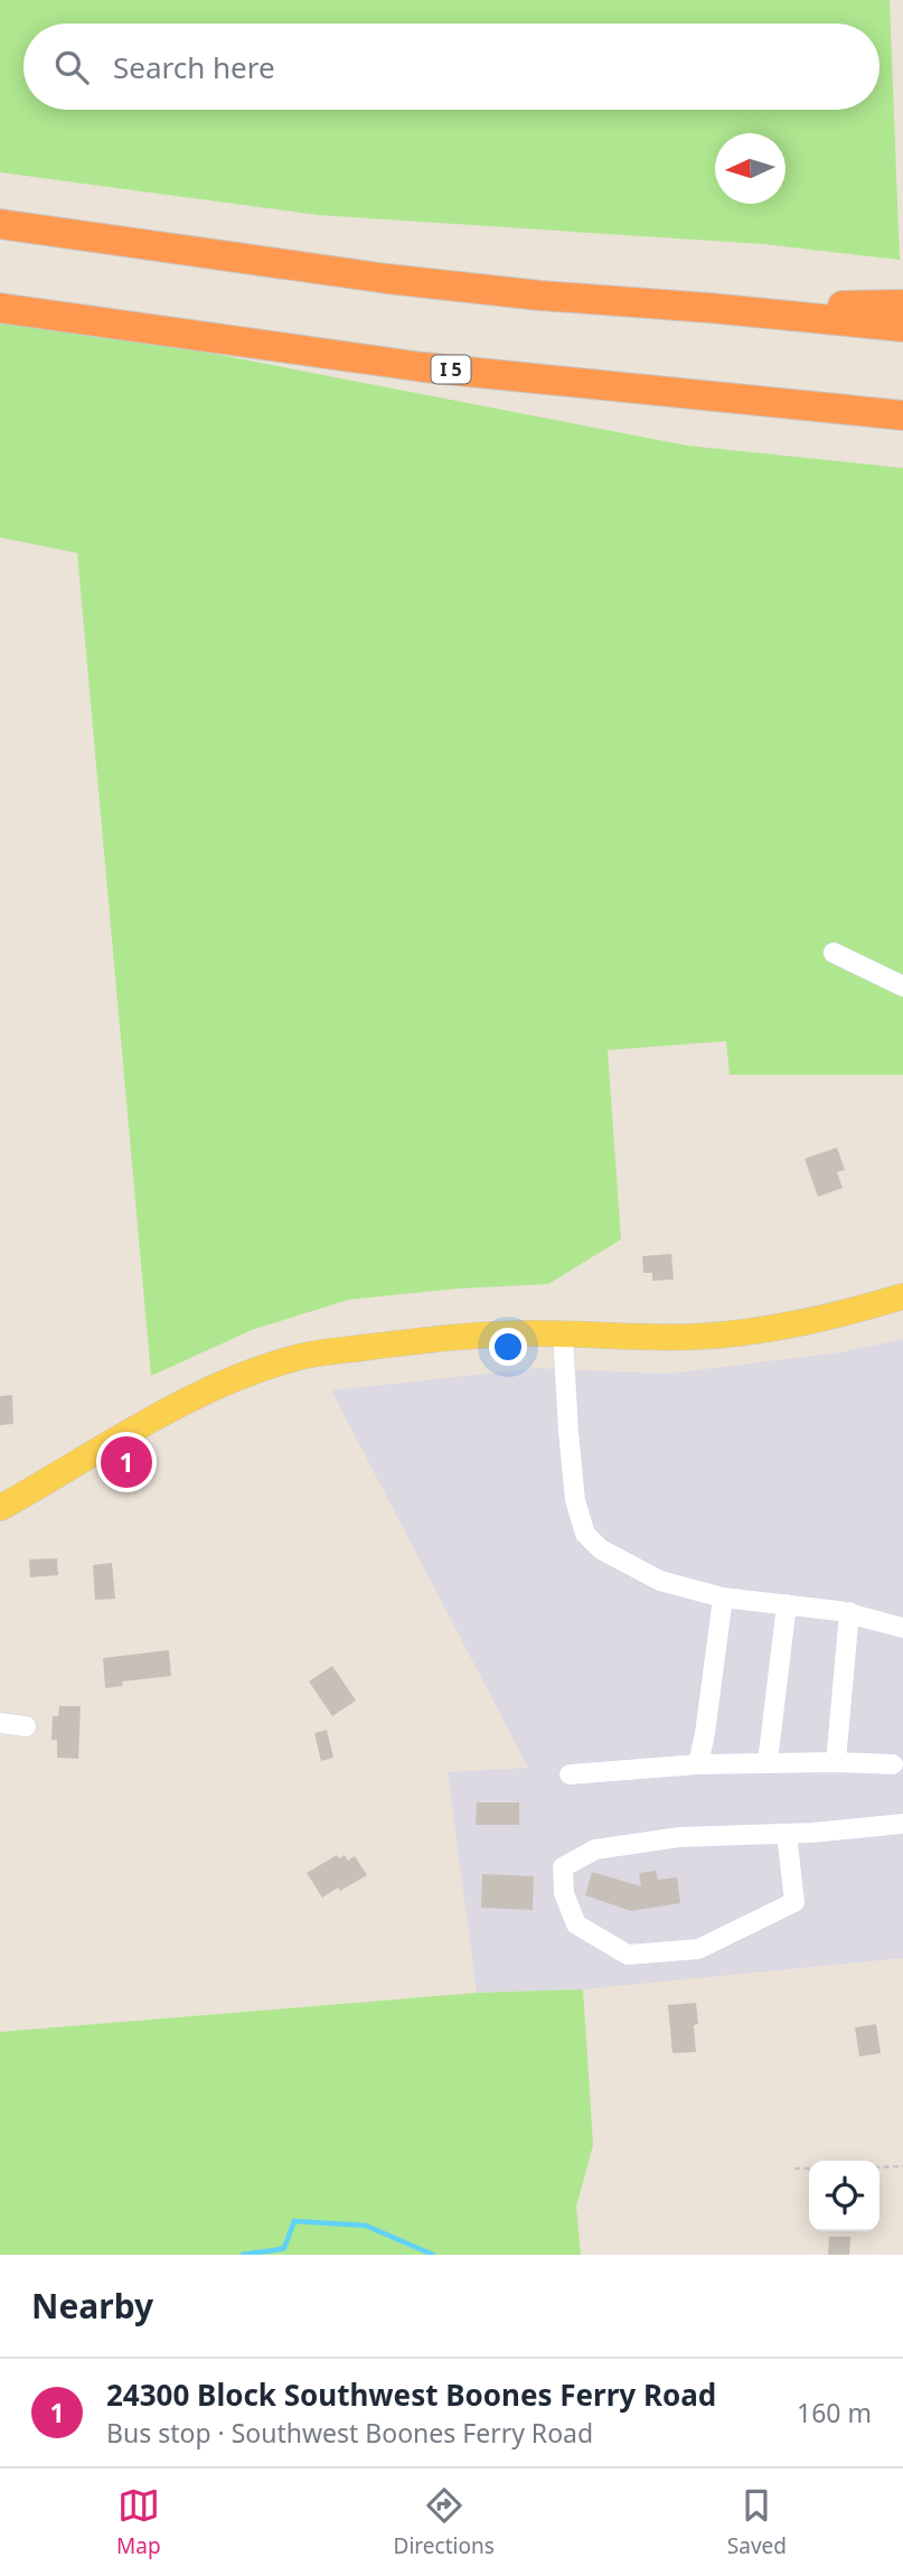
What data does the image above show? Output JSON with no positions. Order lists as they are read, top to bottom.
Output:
{
  "streets": {
    "highway": ["I 5"]
  },
  "north": "left",
  "page": {
    "search": "Search here",
    "pins": "1",
    "heading": "Nearby",
    "list": [
      {
        "mark": "1",
        "name": "24300 Block Southwest Boones Ferry Road",
        "note": "Bus stop · Southwest Boones Ferry Road",
        "value": "160 m"
      }
    ],
    "nav": ["Map", "Directions", "Saved"]
  }
}
